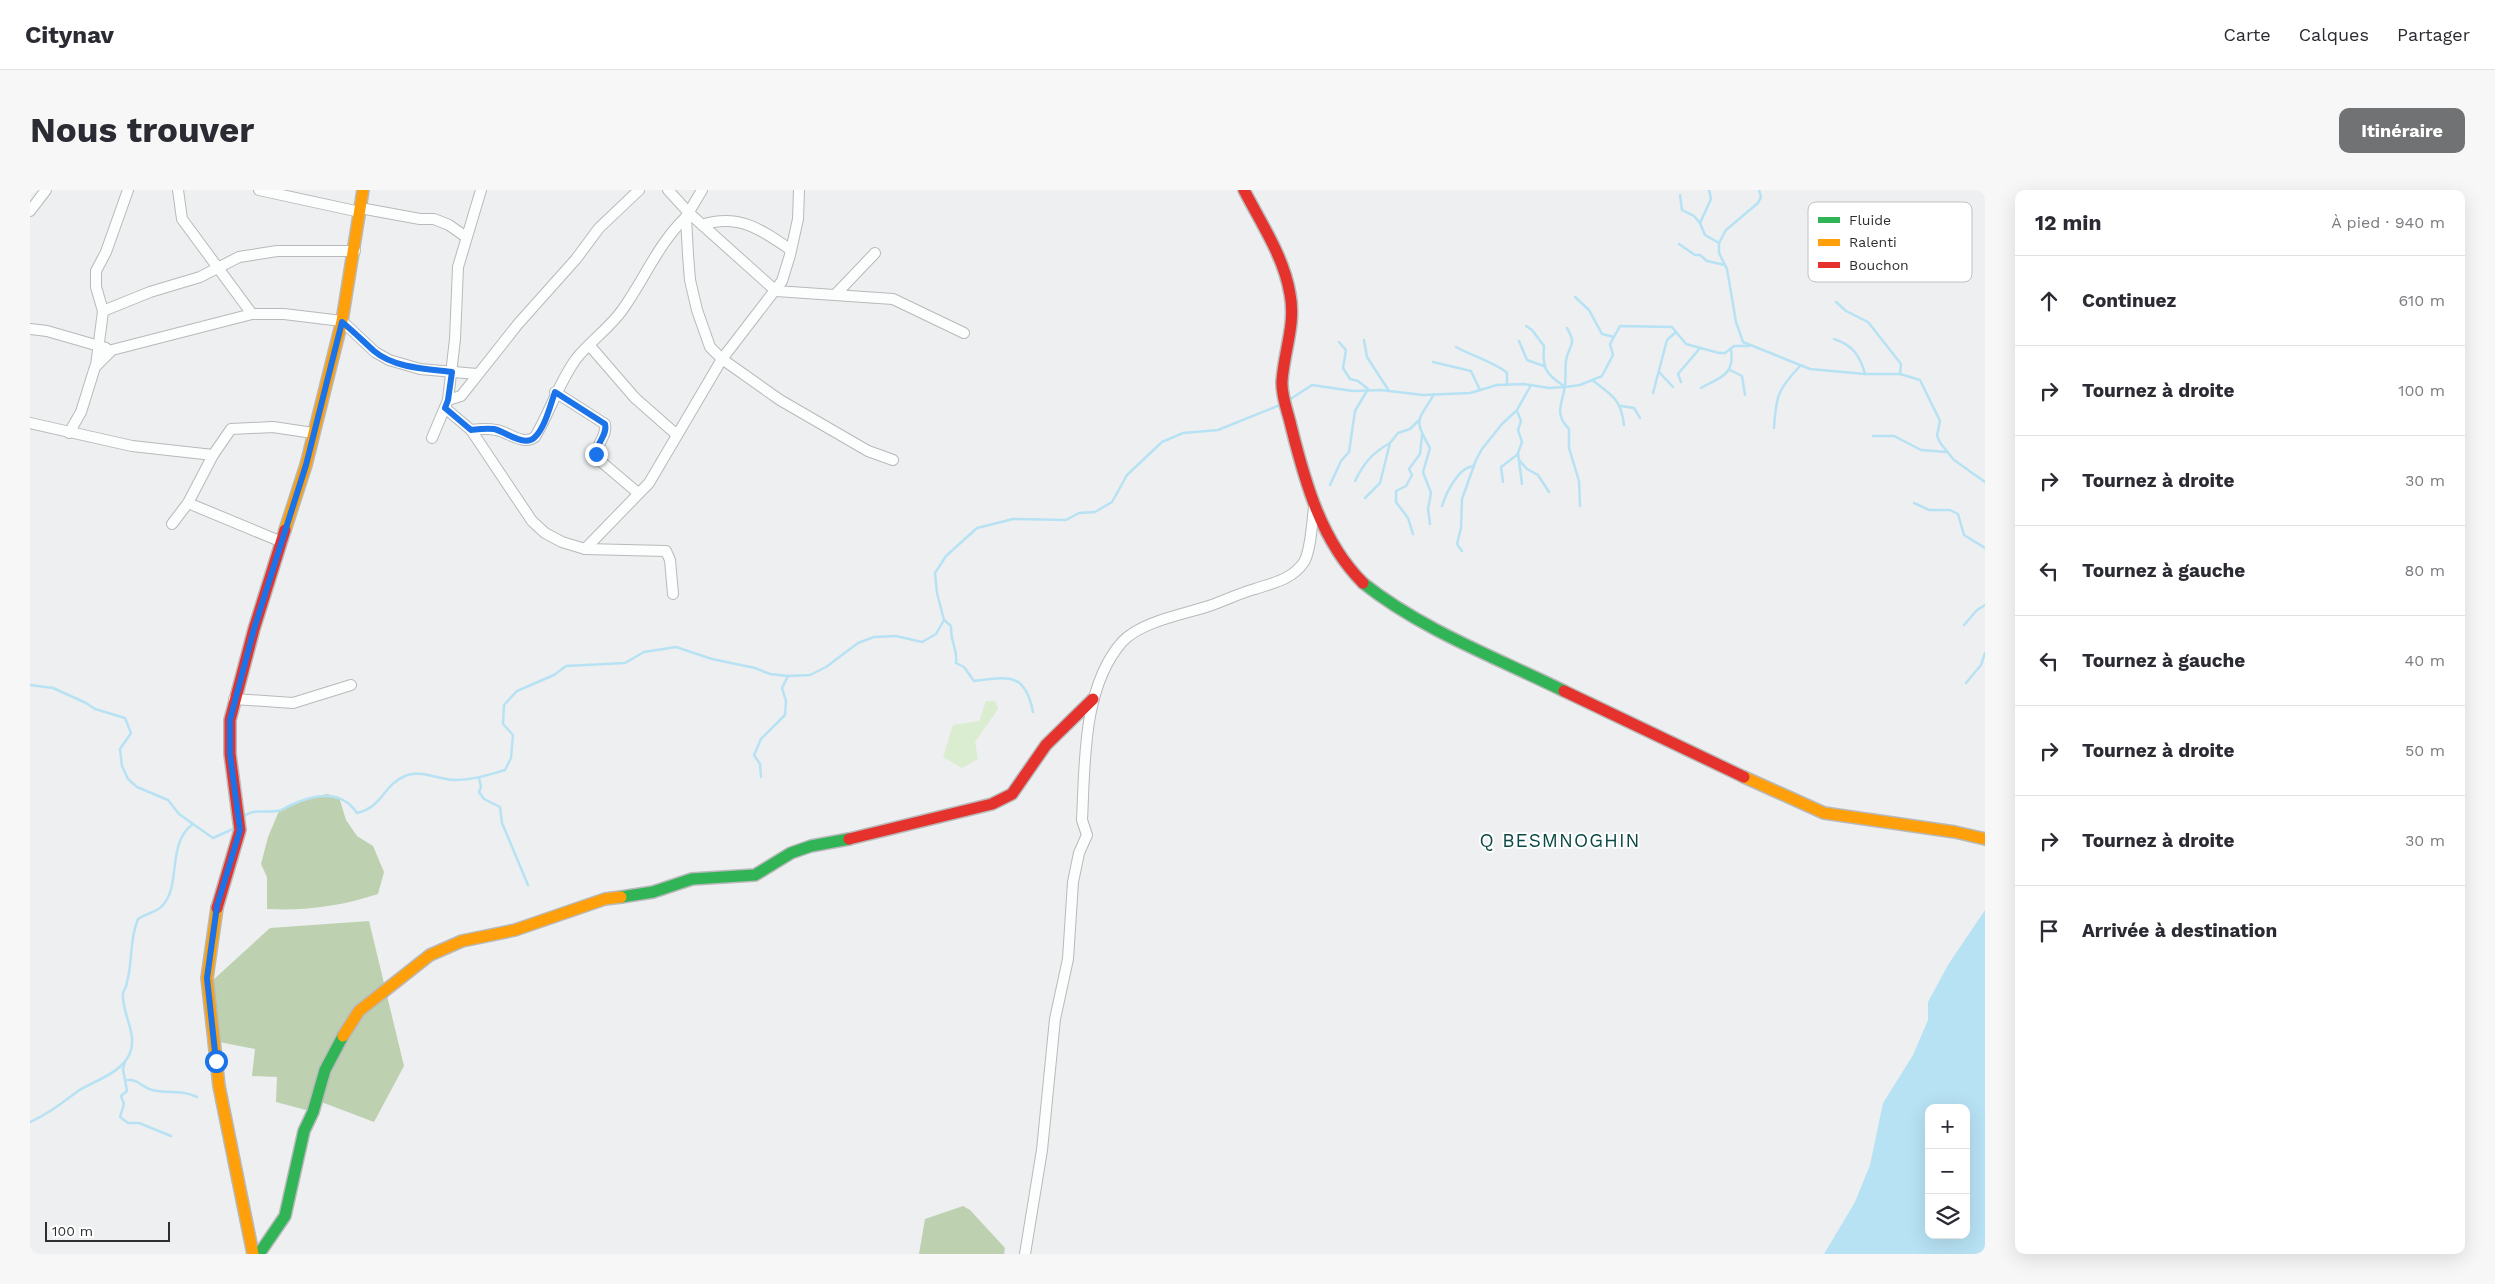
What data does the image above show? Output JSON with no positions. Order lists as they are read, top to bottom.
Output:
{
  "districts": ["Q BESMNOGHIN"],
  "legend": ["Fluide", "Ralenti", "Bouchon"],
  "scale_bar": "100 m",
  "page": {
    "header": "Citynav",
    "nav": ["Carte", "Calques", "Partager"],
    "buttons": "Itinéraire",
    "title": "Nous trouver",
    "heading": ["12 min", "À pied · 940 m"],
    "list": [
      ["Continuez", "610 m"],
      ["Tournez à droite", "100 m"],
      ["Tournez à droite", "30 m"],
      ["Tournez à gauche", "80 m"],
      ["Tournez à gauche", "40 m"],
      ["Tournez à droite", "50 m"],
      ["Tournez à droite", "30 m"],
      "Arrivée à destination"
    ],
    "map_buttons": ["+", "−"],
    "scale": "100 m"
  }
}
